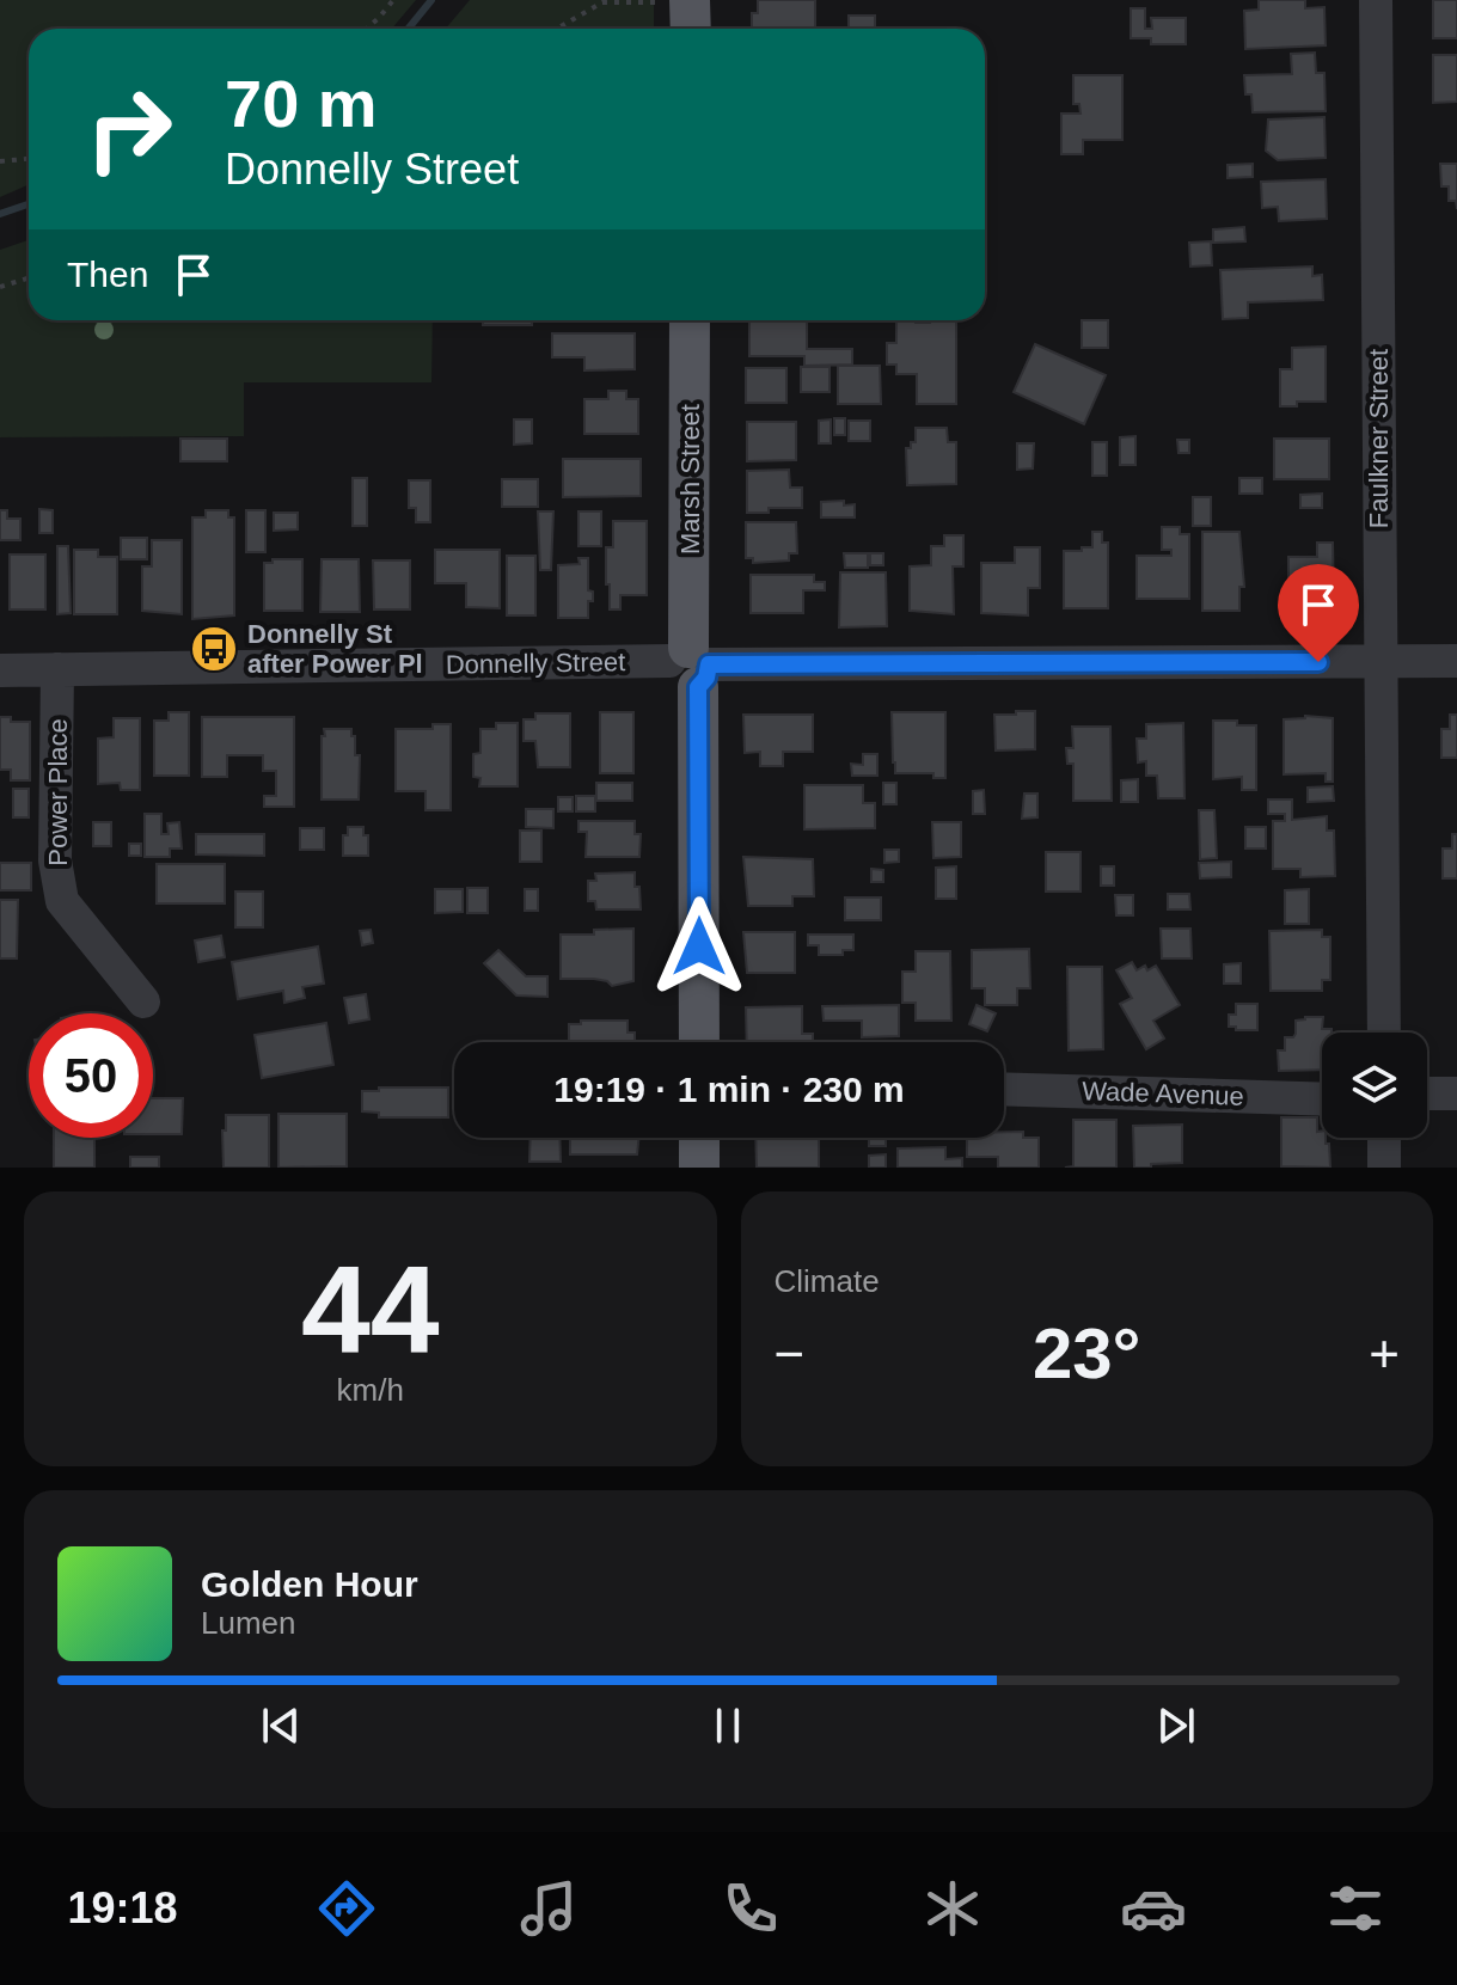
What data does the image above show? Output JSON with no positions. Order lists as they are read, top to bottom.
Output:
{
  "streets": {
    "main road": ["Marsh Street"],
    "street": [
      "Faulkner Street",
      "Donnelly Street",
      "Power Place",
      "Wade Avenue"
    ]
  },
  "crossings": [
    ["Faulkner Street", "Donnelly Street"],
    ["Marsh Street", "Donnelly Street"],
    ["Donnelly Street", "Power Place"]
  ],
  "places": {
    "bus stop": ["Donnelly St after Power Pl"]
  },
  "page": {
    "turn": ["70 m", "Donnelly Street"],
    "then": "Then",
    "limit": "50",
    "trip": "19:19 · 1 min · 230 m",
    "tile": [
      ["44", "km/h"],
      "Climate"
    ],
    "heat": ["−", "23°", "+"],
    "song": ["Golden Hour", "Lumen"],
    "tabs": "19:18"
  }
}
